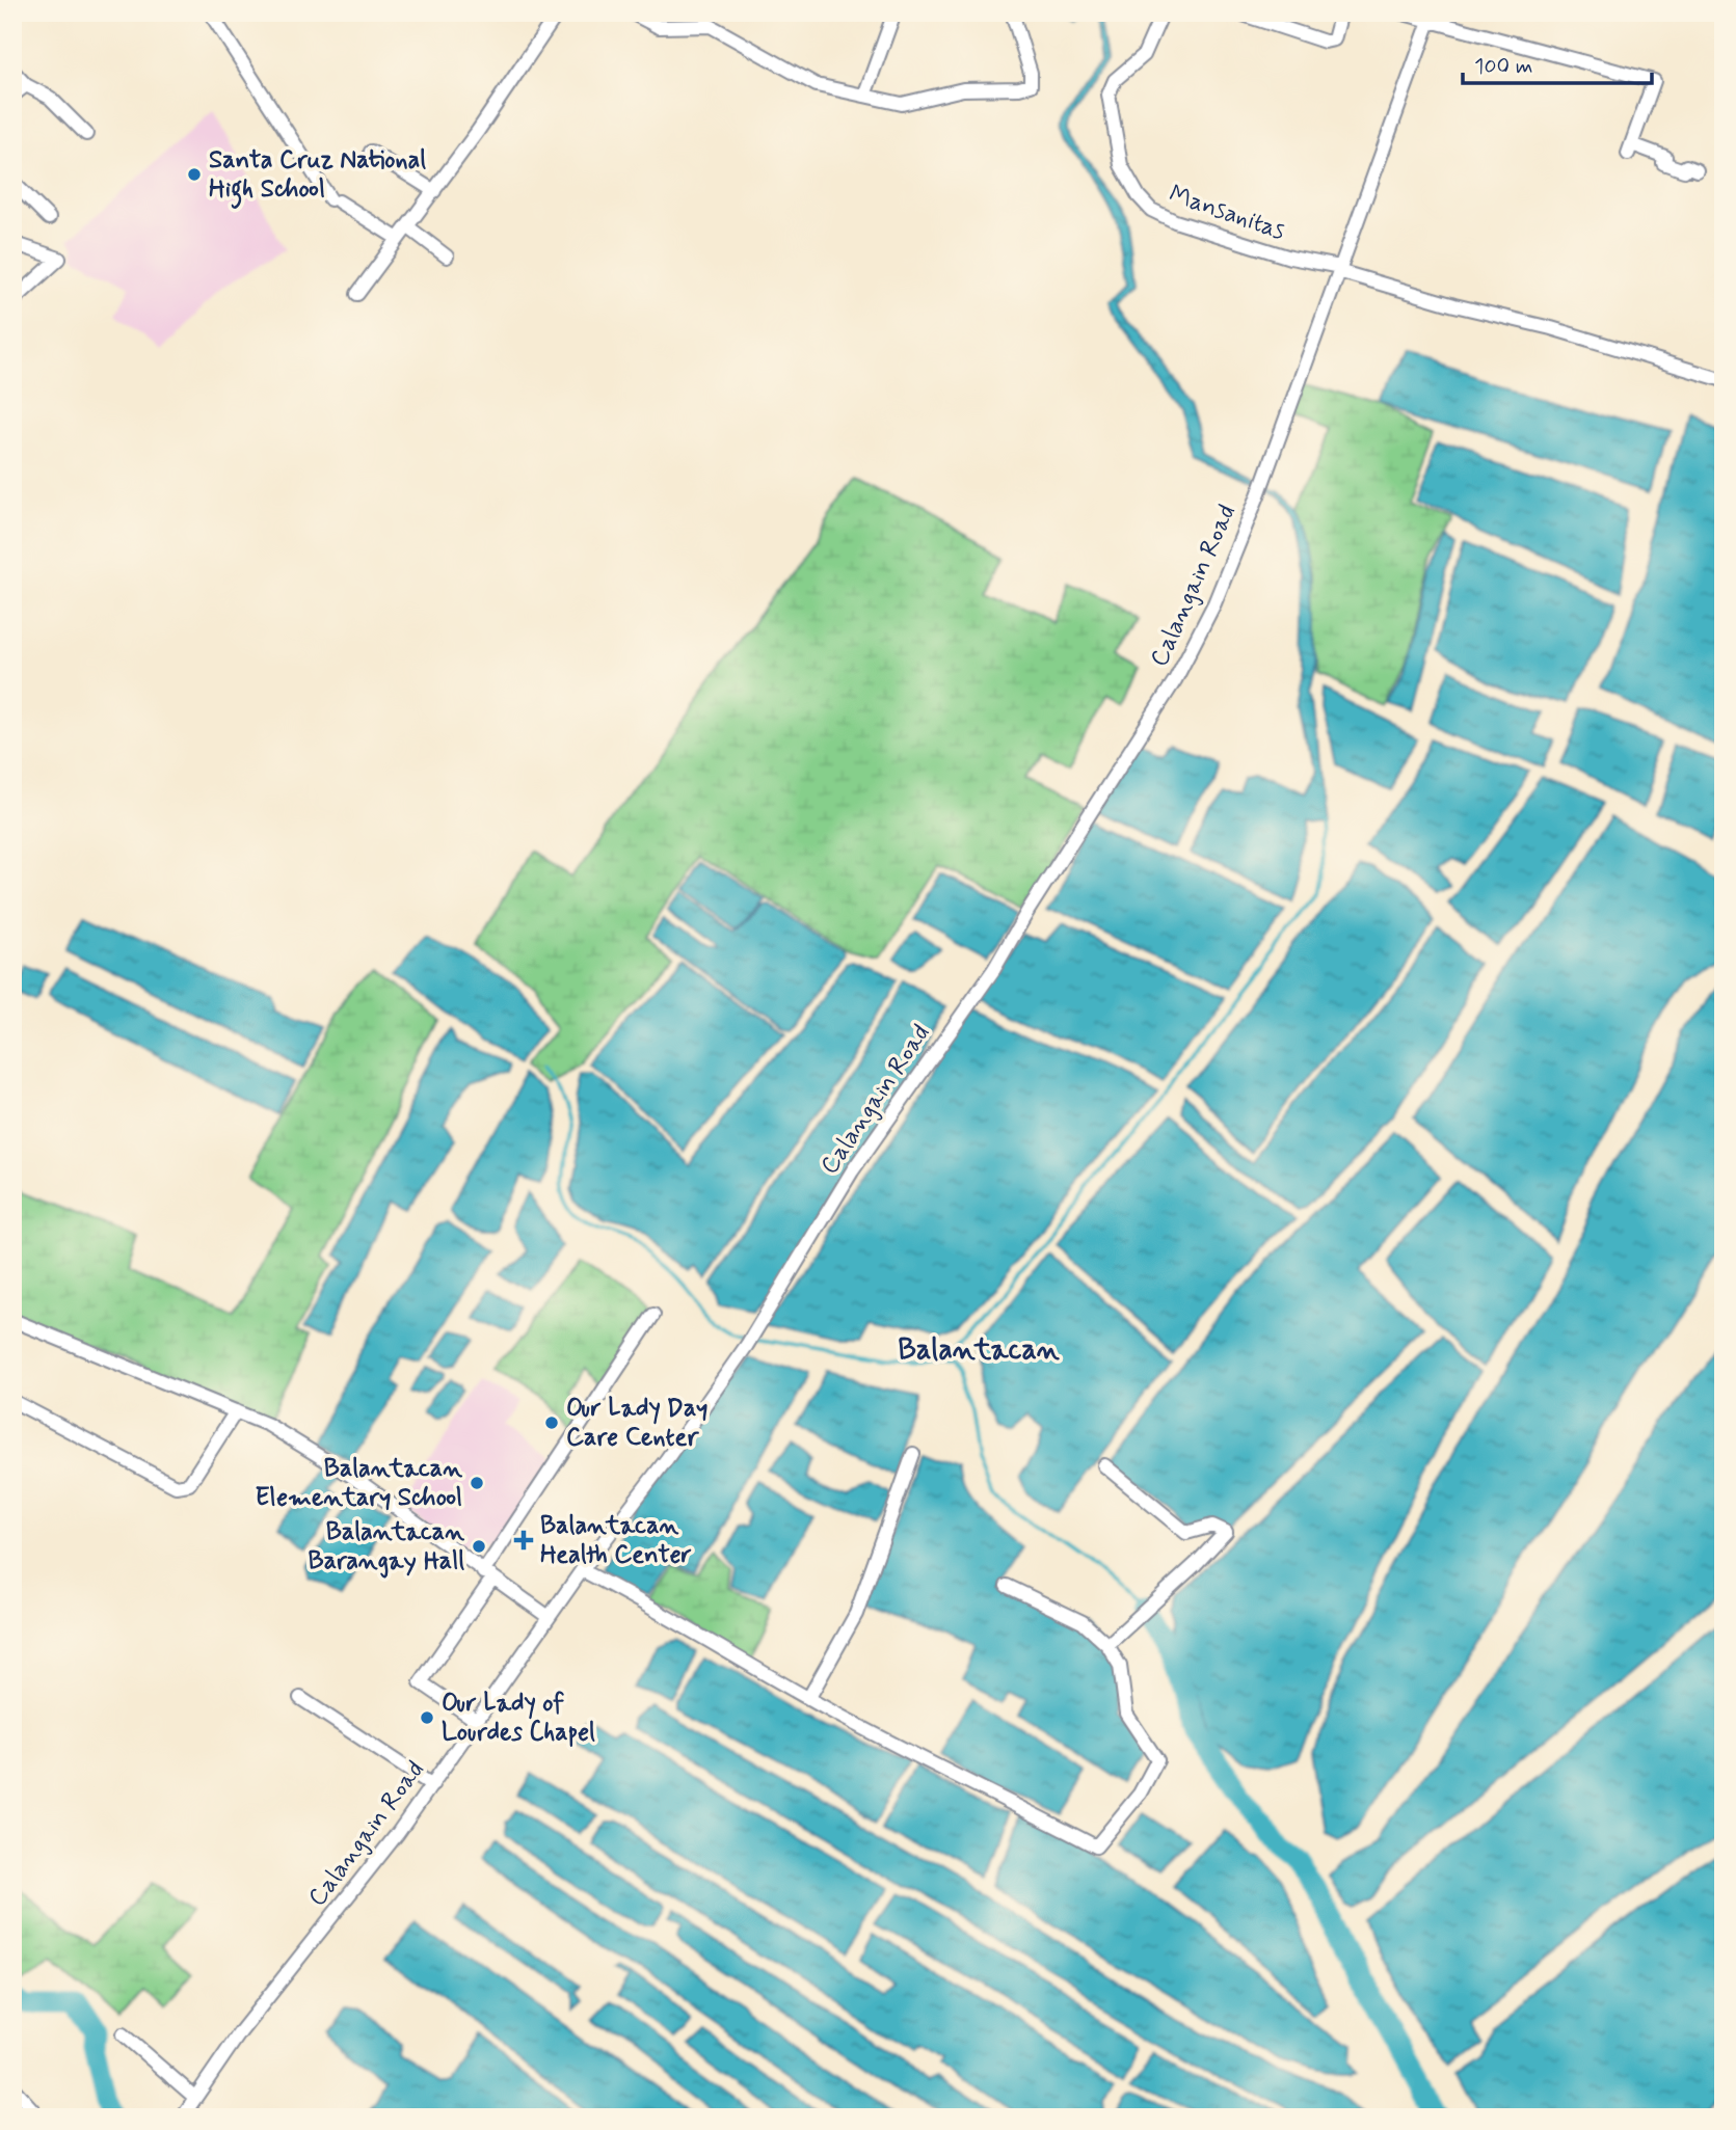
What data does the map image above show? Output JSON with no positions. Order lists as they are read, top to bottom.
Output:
{
  "streets": {
    "street": ["Mansanitas", "Calangain Road"]
  },
  "crossings": [
    ["Mansanitas", "Calangain Road"]
  ],
  "districts": ["Balantacan"],
  "places": {
    "other": [
      "Santa Cruz National High School",
      "Our Lady Day Care Center",
      "Balantacan Elementary School",
      "Balantacan Barangay Hall",
      "Our Lady of Lourdes Chapel"
    ],
    "health": ["Balantacan Health Center"]
  },
  "scale_bar": "100 m"
}
